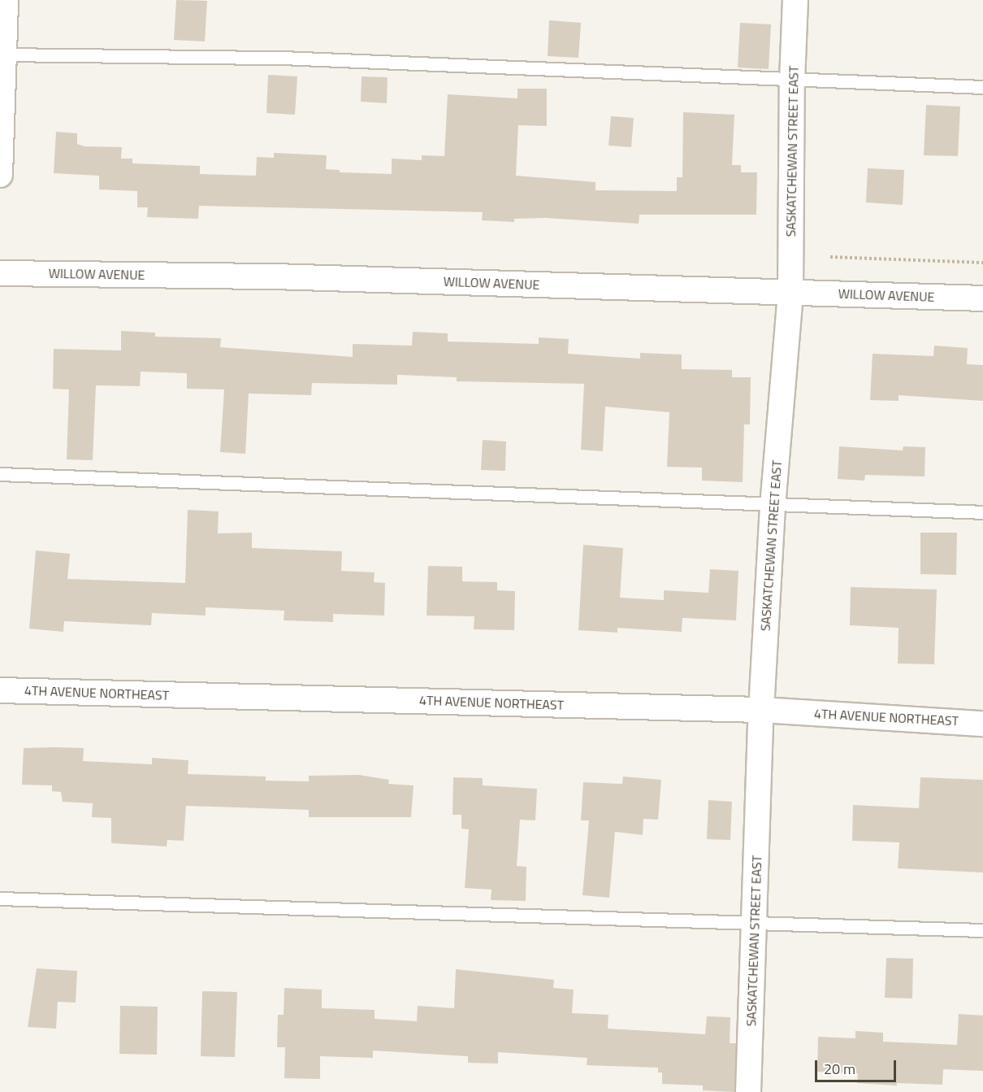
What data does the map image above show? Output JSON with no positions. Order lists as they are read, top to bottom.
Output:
{
  "streets": {
    "street": ["SASKATCHEWAN STREET EAST", "WILLOW AVENUE", "4TH AVENUE NORTHEAST"]
  },
  "crossings": [
    ["SASKATCHEWAN STREET EAST", "WILLOW AVENUE"],
    ["SASKATCHEWAN STREET EAST", "4TH AVENUE NORTHEAST"]
  ],
  "scale_bar": "20 m"
}
